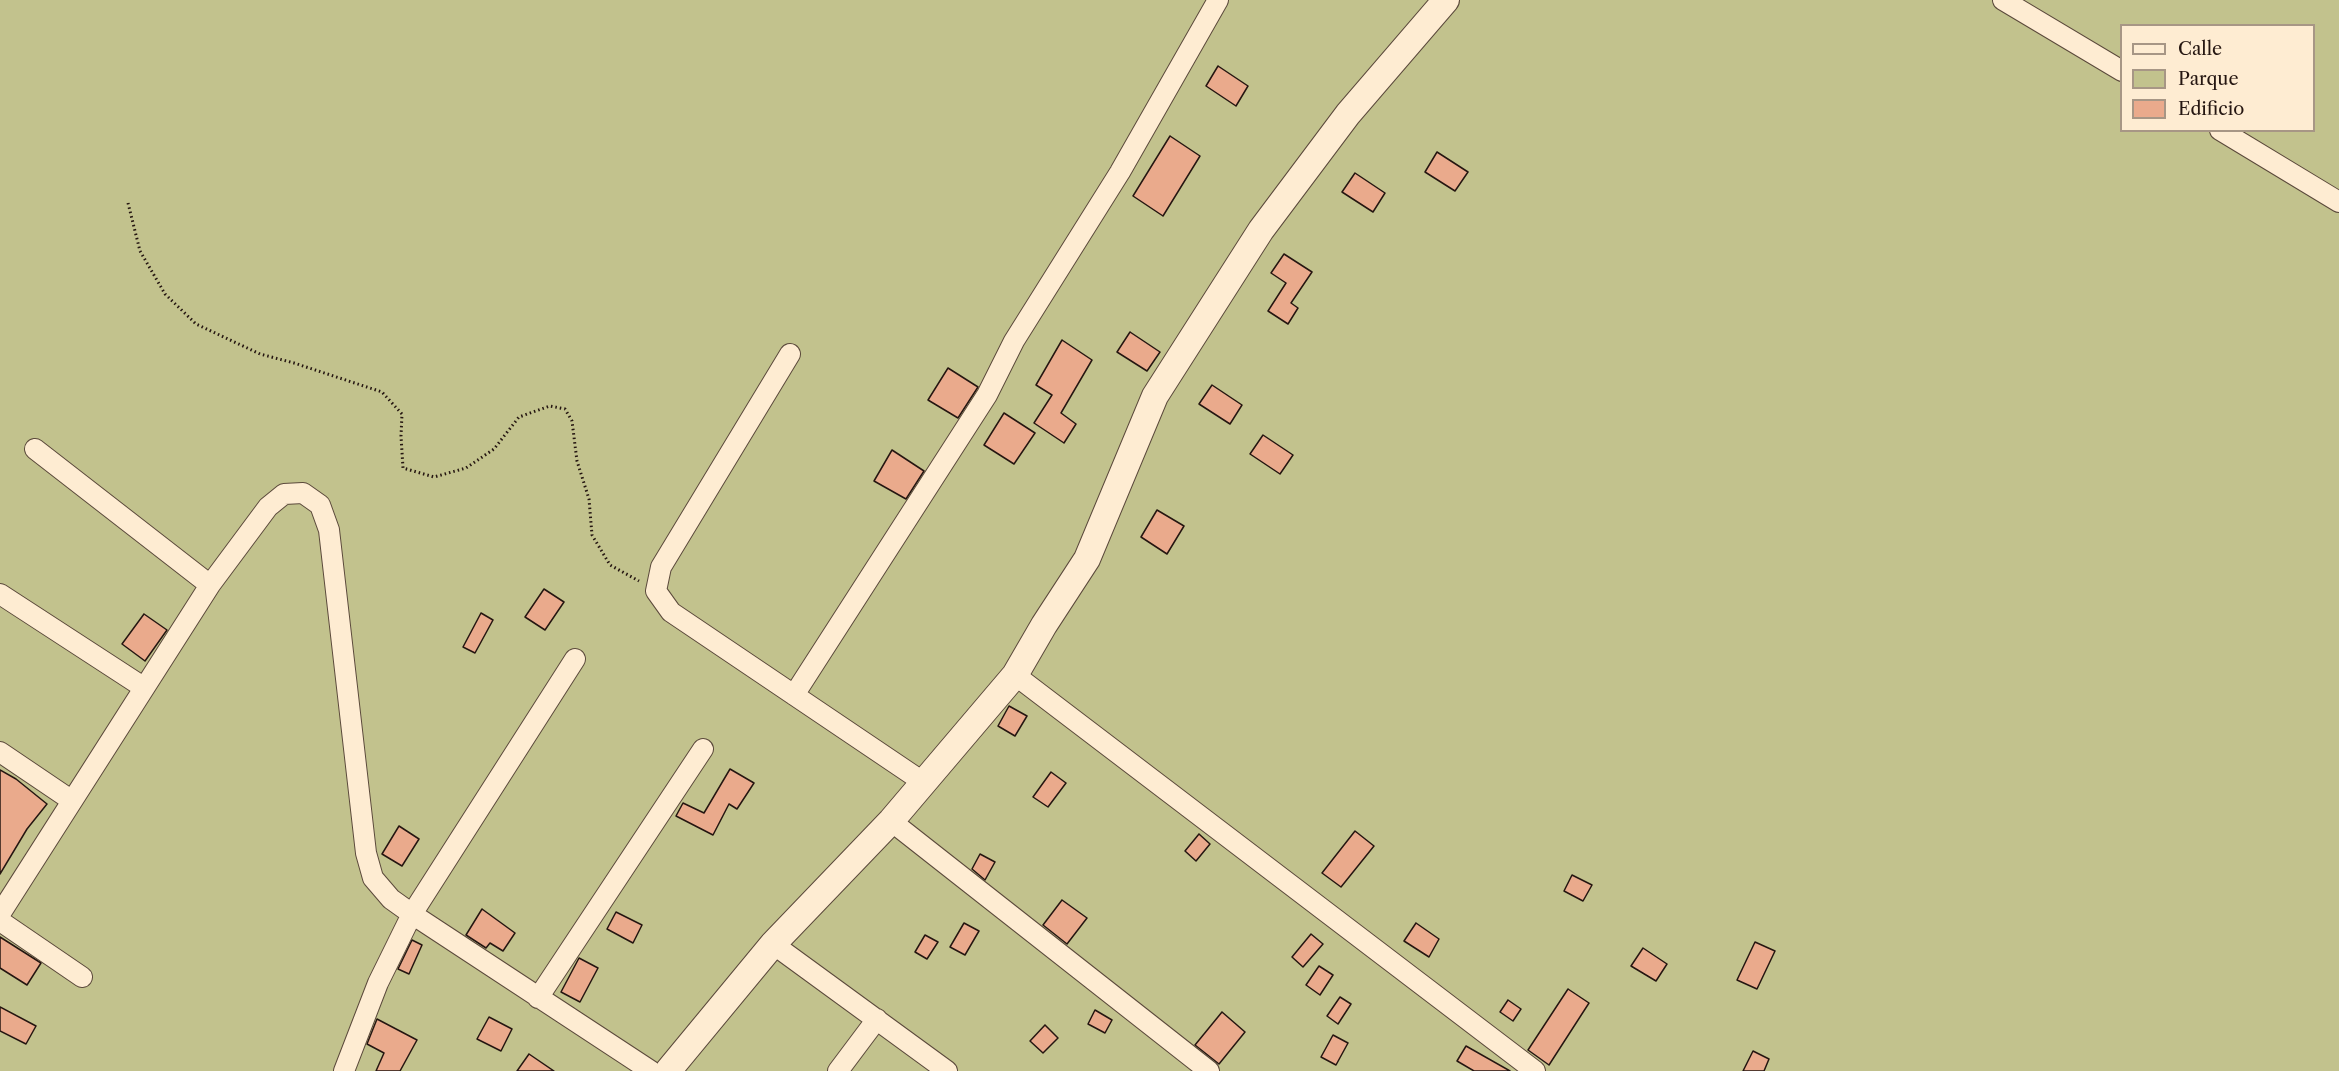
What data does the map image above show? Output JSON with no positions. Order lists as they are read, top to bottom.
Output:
{
  "legend": ["Calle", "Parque", "Edificio"]
}
